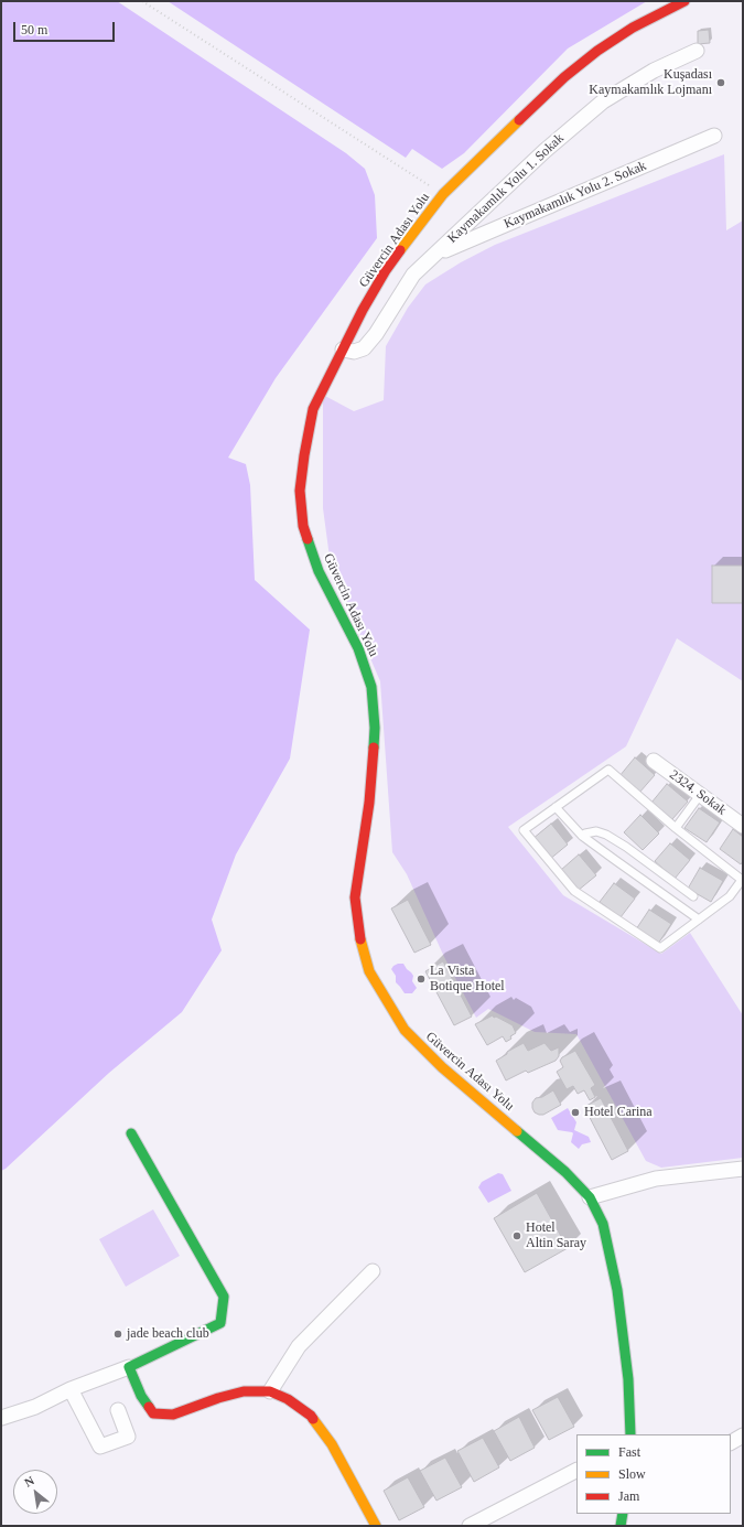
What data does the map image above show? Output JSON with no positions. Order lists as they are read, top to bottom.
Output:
{
  "streets": {
    "main road": ["Güvercin Adası Yolu"],
    "street": ["Kaymakamlık Yolu 1. Sokak", "Kaymakamlık Yolu 2. Sokak", "2324. Sokak"]
  },
  "crossings": [
    ["Kaymakamlık Yolu 1. Sokak", "Kaymakamlık Yolu 2. Sokak"],
    ["Kaymakamlık Yolu 1. Sokak", "Güvercin Adası Yolu"]
  ],
  "places": [
    "Kuşadası Kaymakamlık Lojmanı",
    "La Vista Botique Hotel",
    "Hotel Carina",
    "Hotel Altin Saray",
    "jade beach club"
  ],
  "legend": ["Fast", "Slow", "Jam"],
  "scale_bar": "50 m",
  "north": "top left"
}
